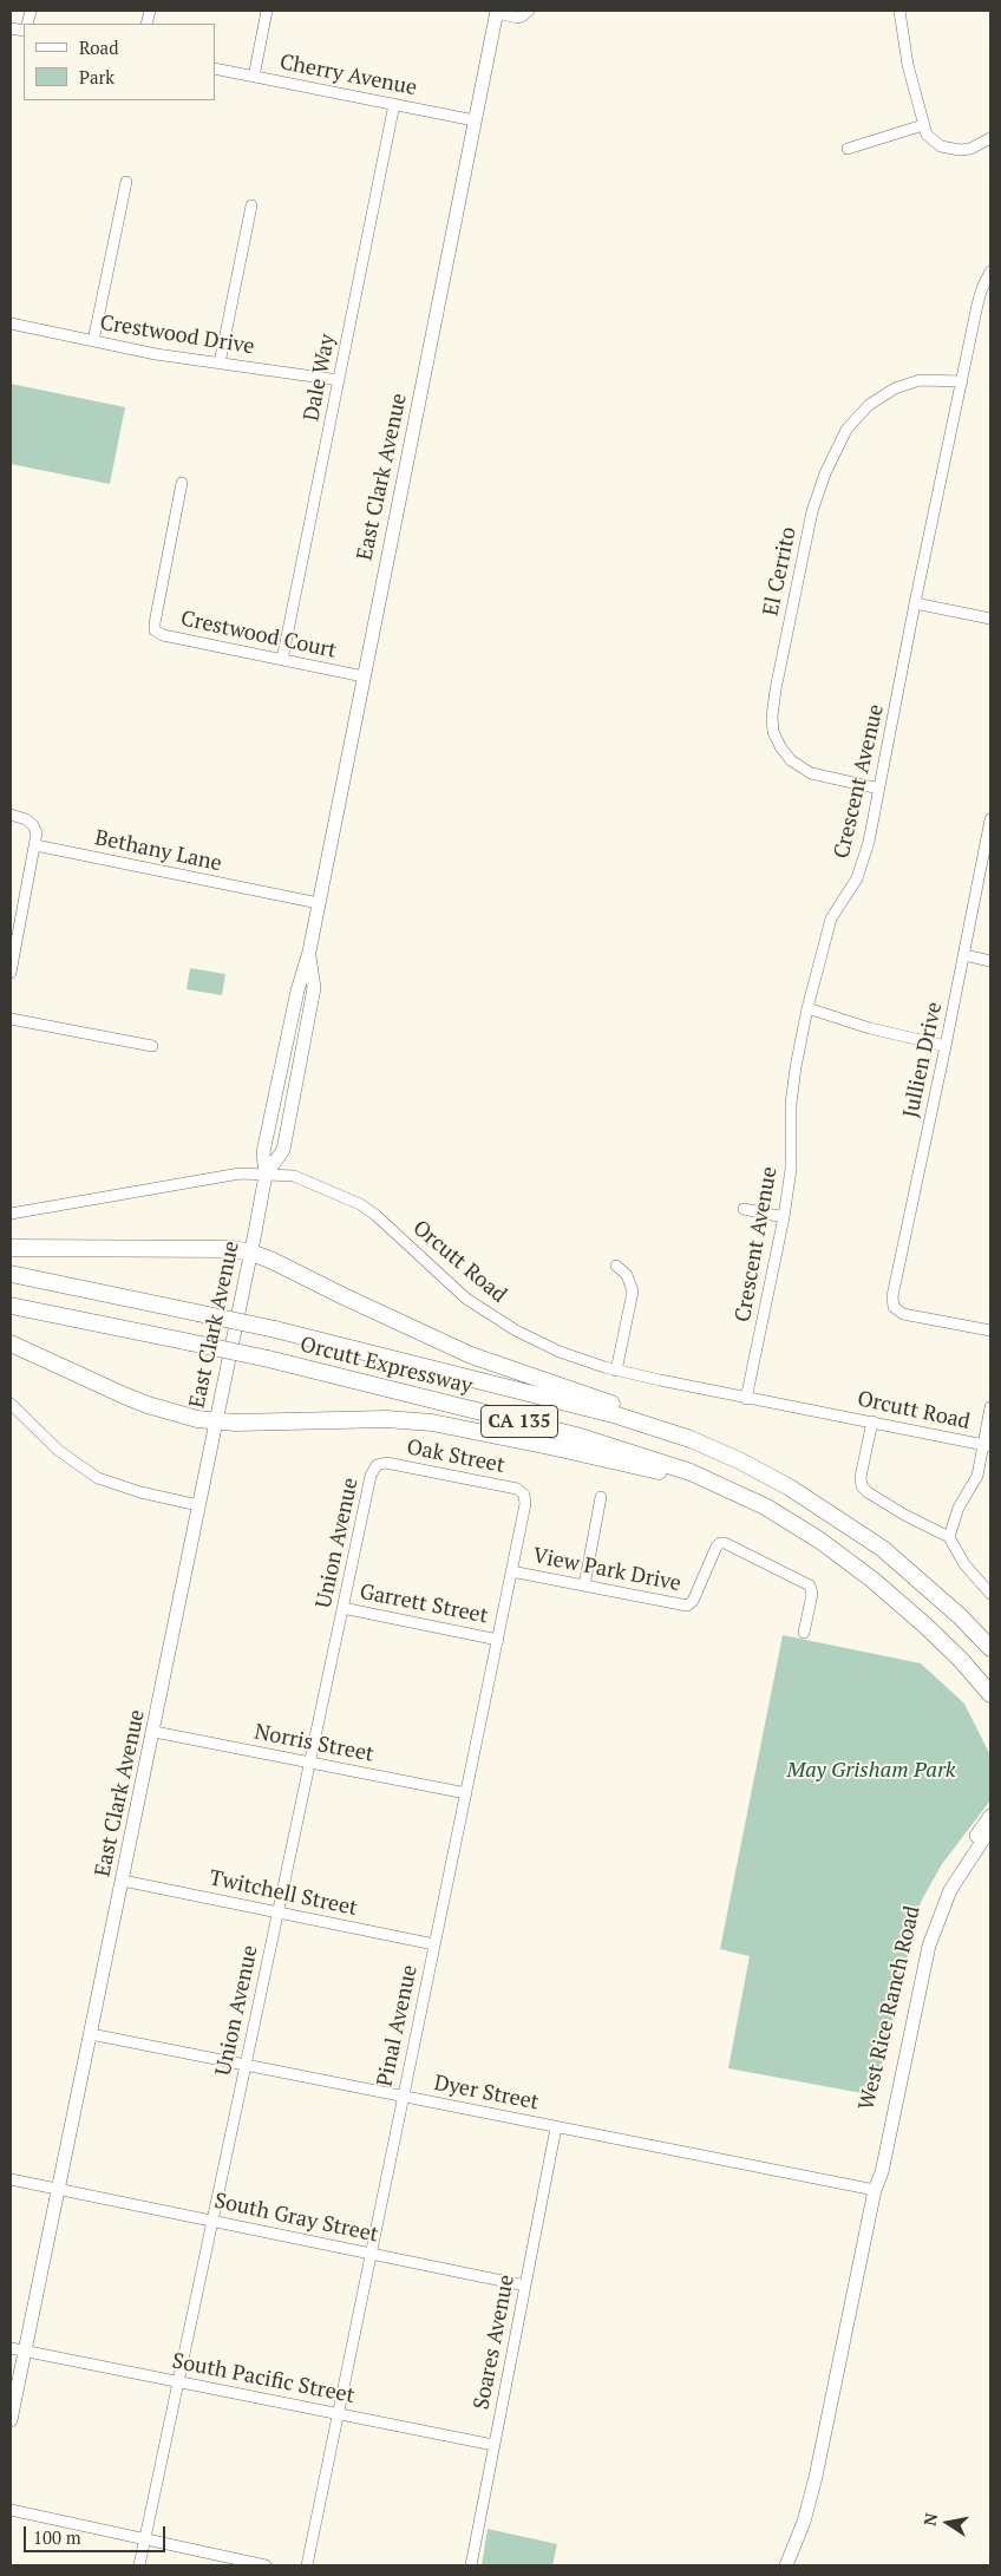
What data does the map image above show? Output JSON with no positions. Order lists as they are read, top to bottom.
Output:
{
  "streets": {
    "highway": ["Orcutt Expressway", "CA 135"],
    "main road": ["East Clark Avenue", "West Rice Ranch Road"],
    "street": [
      "Cherry Avenue",
      "Crestwood Drive",
      "Dale Way",
      "El Cerrito",
      "Crestwood Court",
      "Crescent Avenue",
      "Bethany Lane",
      "Jullien Drive",
      "Orcutt Road",
      "Oak Street",
      "Union Avenue",
      "View Park Drive",
      "Garrett Street",
      "Norris Street",
      "Twitchell Street",
      "Pinal Avenue",
      "Dyer Street",
      "South Gray Street",
      "Soares Avenue",
      "South Pacific Street"
    ]
  },
  "crossings": [
    ["Cherry Avenue", "Dale Way"],
    ["Cherry Avenue", "East Clark Avenue"],
    ["Crestwood Drive", "Dale Way"],
    ["Dale Way", "Crestwood Court"],
    ["East Clark Avenue", "Crestwood Court"],
    ["East Clark Avenue", "Bethany Lane"],
    ["East Clark Avenue", "Orcutt Road"],
    ["East Clark Avenue", "Norris Street"],
    ["East Clark Avenue", "Twitchell Street"],
    ["East Clark Avenue", "Dyer Street"],
    ["East Clark Avenue", "South Gray Street"],
    ["East Clark Avenue", "South Pacific Street"],
    ["El Cerrito", "Crescent Avenue"],
    ["Crescent Avenue", "Orcutt Road"],
    ["Oak Street", "Union Avenue"],
    ["Oak Street", "Pinal Avenue"],
    ["Union Avenue", "Garrett Street"],
    ["Union Avenue", "Norris Street"],
    ["Union Avenue", "Twitchell Street"],
    ["Union Avenue", "Dyer Street"],
    ["Union Avenue", "South Gray Street"],
    ["Union Avenue", "South Pacific Street"],
    ["View Park Drive", "Pinal Avenue"],
    ["Garrett Street", "Pinal Avenue"],
    ["Norris Street", "Pinal Avenue"],
    ["Twitchell Street", "Pinal Avenue"],
    ["West Rice Ranch Road", "Dyer Street"],
    ["Pinal Avenue", "Dyer Street"],
    ["Pinal Avenue", "South Gray Street"],
    ["Pinal Avenue", "South Pacific Street"],
    ["Dyer Street", "Soares Avenue"],
    ["South Gray Street", "Soares Avenue"],
    ["Soares Avenue", "South Pacific Street"]
  ],
  "parks": ["May Grisham Park"],
  "legend": ["Road", "Park"],
  "scale_bar": "100 m",
  "north": "left"
}
